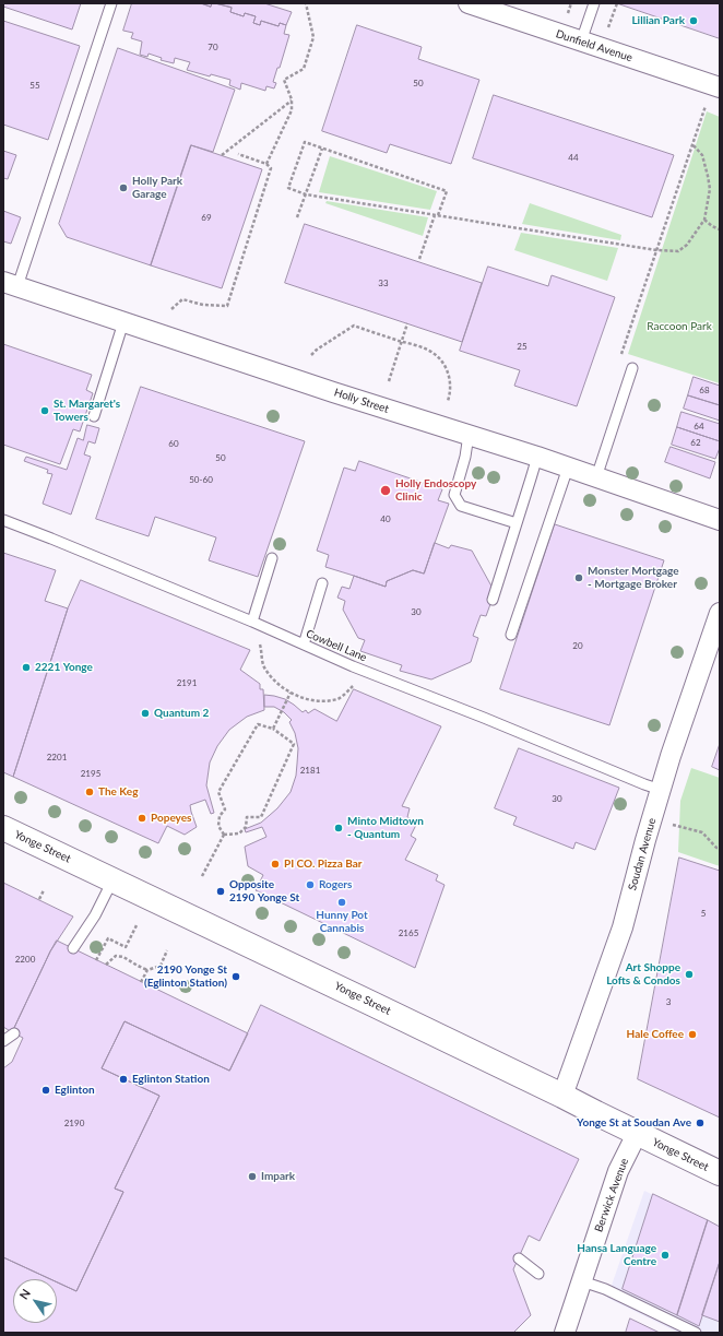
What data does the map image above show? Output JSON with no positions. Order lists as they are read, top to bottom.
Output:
{
  "streets": {
    "main road": ["Yonge Street"],
    "street": [
      "Dunfield Avenue",
      "Holly Street",
      "Soudan Avenue",
      "Berwick Avenue"
    ],
    "lane": ["Cowbell Lane"]
  },
  "crossings": [
    ["Cowbell Lane", "Soudan Avenue"],
    ["Yonge Street", "Soudan Avenue"],
    ["Yonge Street", "Berwick Avenue"]
  ],
  "parks": ["Raccoon Park"],
  "places": [
    "Lillian Park",
    "Holly Park Garage",
    "St. Margaret's Towers",
    "Holly Endoscopy Clinic",
    "Monster Mortgage - Mortgage Broker",
    "2221 Yonge",
    "Quantum 2",
    "The Keg",
    "Popeyes",
    "Minto Midtown - Quantum",
    "PI CO. Pizza Bar",
    "Rogers",
    "Opposite 2190 Yonge St",
    "Hunny Pot Cannabis",
    "Art Shoppe Lofts & Condos",
    "2190 Yonge St (Eglinton Station)",
    "Hale Coffee",
    "Eglinton Station",
    "Eglinton",
    "Yonge St at Soudan Ave",
    "Impark",
    "Hansa Language Centre"
  ],
  "house_numbers": [
    "70",
    "50",
    "55",
    "44",
    "69",
    "33",
    "25",
    "68",
    "64",
    "62",
    "60",
    "50",
    "50-60",
    "40",
    "30",
    "20",
    "2191",
    "2201",
    "2181",
    "2195",
    "30",
    "5",
    "2165",
    "2200",
    "3",
    "2190"
  ],
  "north": "top left"
}
